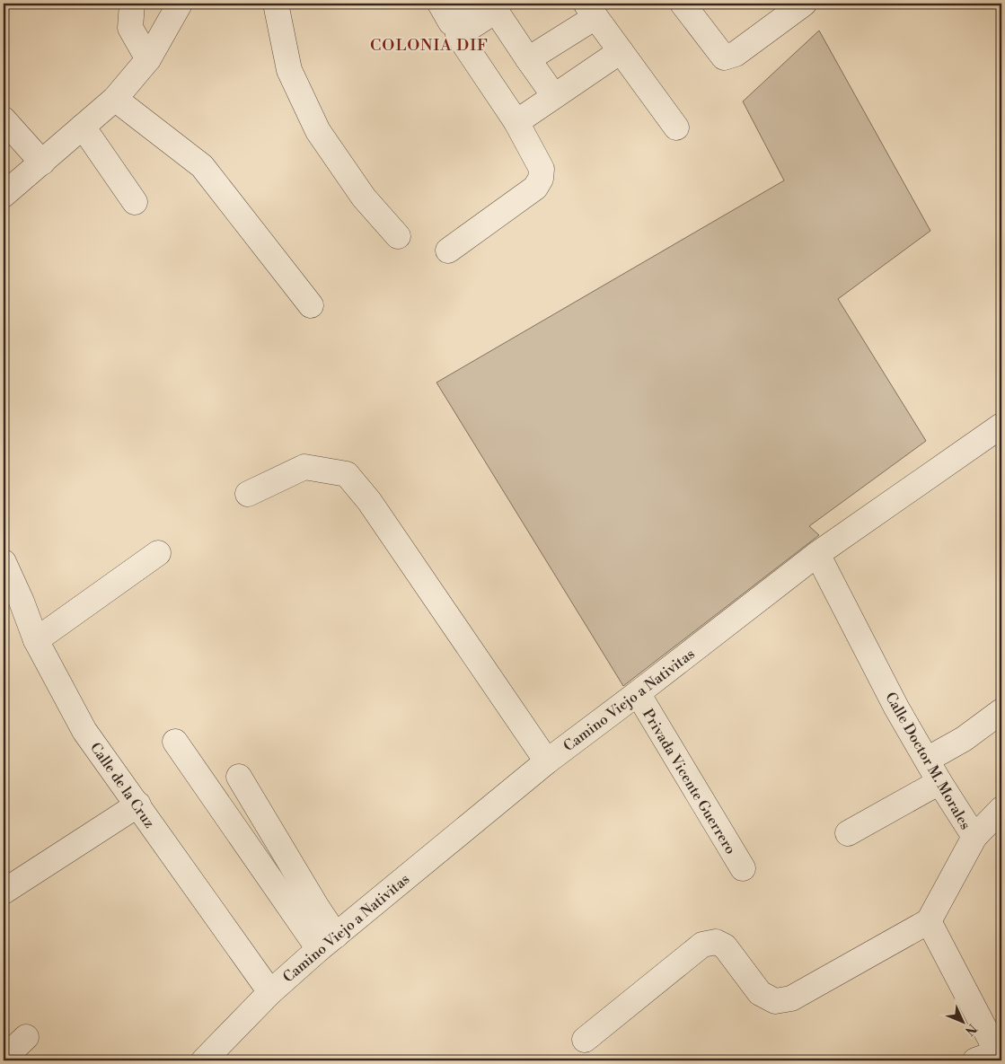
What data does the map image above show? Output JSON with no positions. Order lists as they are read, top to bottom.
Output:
{
  "streets": {
    "street": [
      "Camino Viejo a Nativitas",
      "Calle Doctor M. Morales",
      "Privada Vicente Guerrero",
      "Calle de la Cruz"
    ]
  },
  "crossings": [
    ["Camino Viejo a Nativitas", "Calle Doctor M. Morales"],
    ["Camino Viejo a Nativitas", "Privada Vicente Guerrero"],
    ["Camino Viejo a Nativitas", "Calle de la Cruz"]
  ],
  "districts": ["COLONIA DIF"],
  "north": "bottom right"
}
